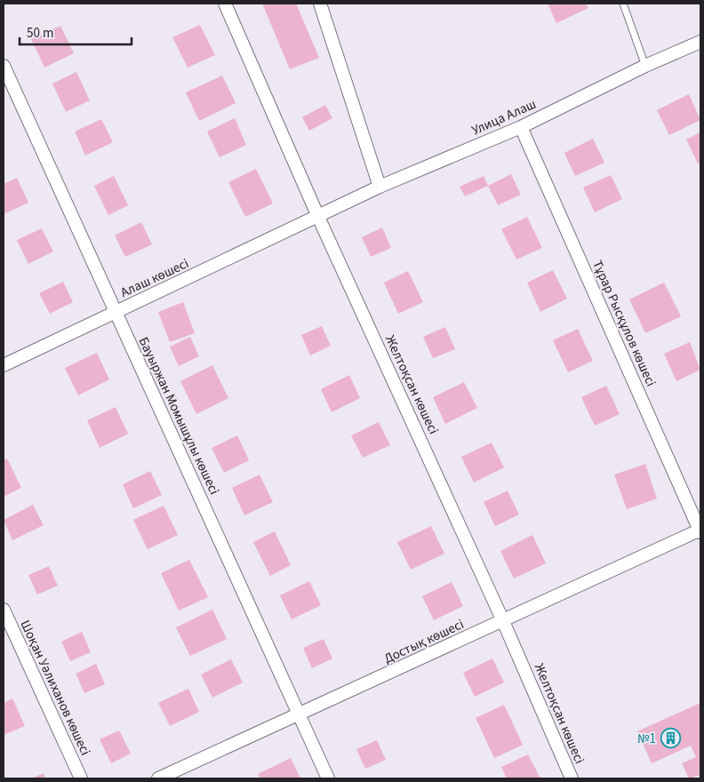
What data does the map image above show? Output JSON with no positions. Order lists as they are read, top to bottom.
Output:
{
  "streets": {
    "street": [
      "Улица Алаш",
      "Алаш көшесі",
      "Тұрар Рысқұлов көшесі",
      "Желтоқсан көшесі",
      "Бауыржан Момышұлы көшесі",
      "Достық көшесі",
      "Шоқан Уәлиханов көшесі"
    ]
  },
  "crossings": [
    ["Улица Алаш", "Алаш көшесі"],
    ["Улица Алаш", "Тұрар Рысқұлов көшесі"],
    ["Улица Алаш", "Желтоқсан көшесі"],
    ["Алаш көшесі", "Желтоқсан көшесі"],
    ["Алаш көшесі", "Бауыржан Момышұлы көшесі"],
    ["Тұрар Рысқұлов көшесі", "Достық көшесі"],
    ["Желтоқсан көшесі", "Достық көшесі"],
    ["Бауыржан Момышұлы көшесі", "Достық көшесі"]
  ],
  "places": {
    "building": ["№1"]
  },
  "scale_bar": "50 m"
}
